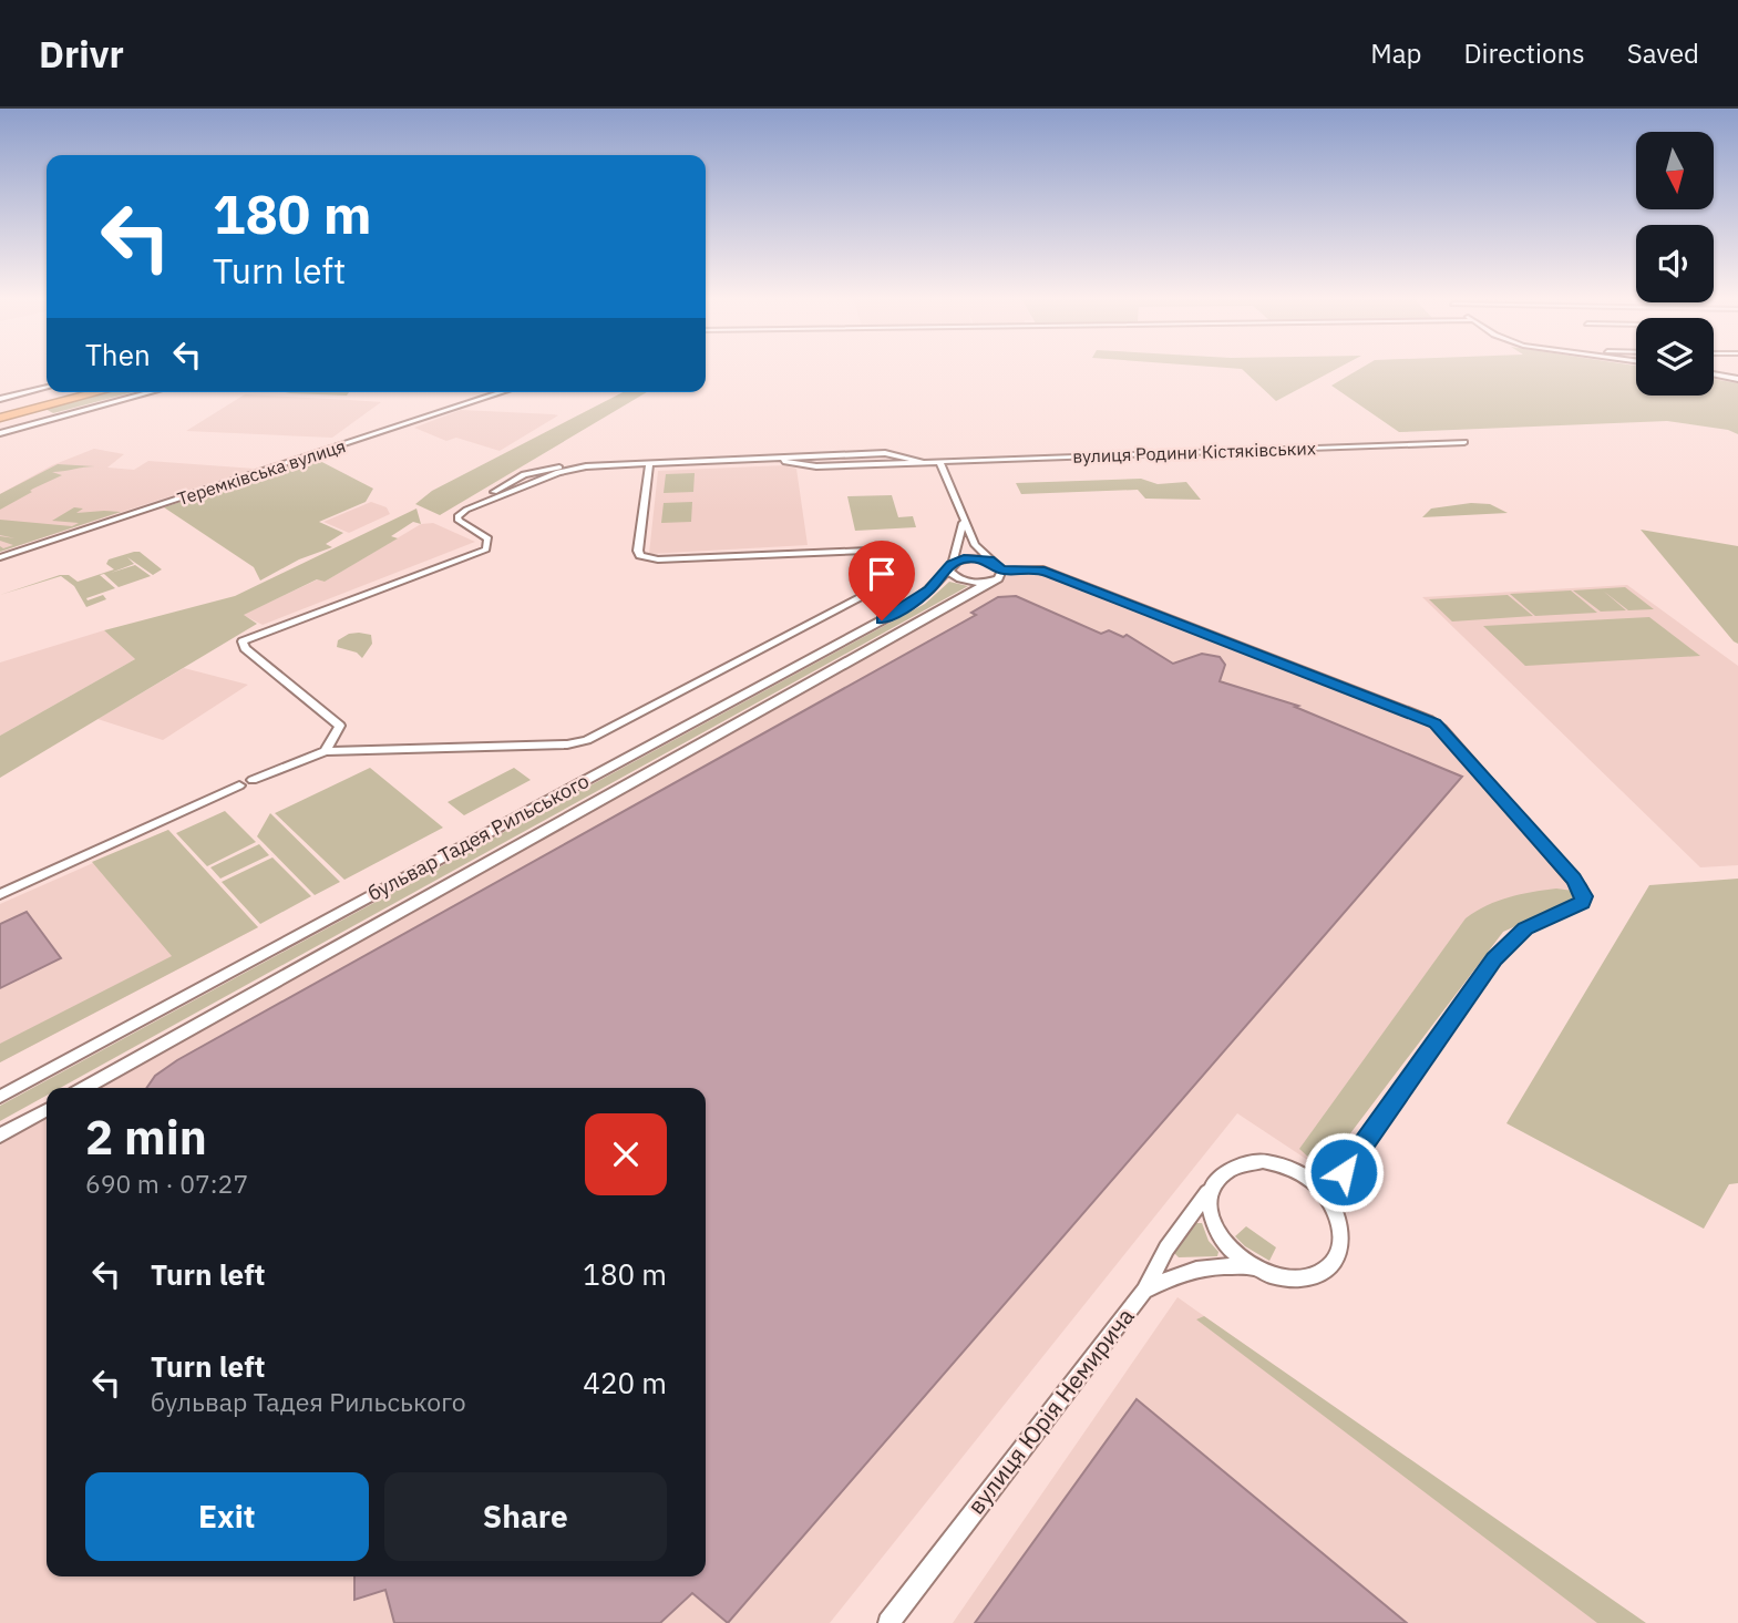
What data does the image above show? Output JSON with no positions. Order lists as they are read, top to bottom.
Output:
{
  "streets": {
    "street": [
      "вулиця Родини Кістяківських",
      "Теремківська вулиця",
      "бульвар Тадея Рильського",
      "вулиця Юрія Немирича"
    ]
  },
  "north": "bottom",
  "page": {
    "header": "Drivr",
    "nav": ["Map", "Directions", "Saved"],
    "turn": ["180 m", "Turn left"],
    "then": "Then",
    "heading": ["2 min", "690 m · 07:27"],
    "list": [
      {
        "name": "Turn left",
        "value": "180 m"
      },
      {
        "name": "Turn left",
        "note": "бульвар Тадея Рильського",
        "value": "420 m"
      }
    ],
    "buttons": ["Exit", "Share"]
  }
}
